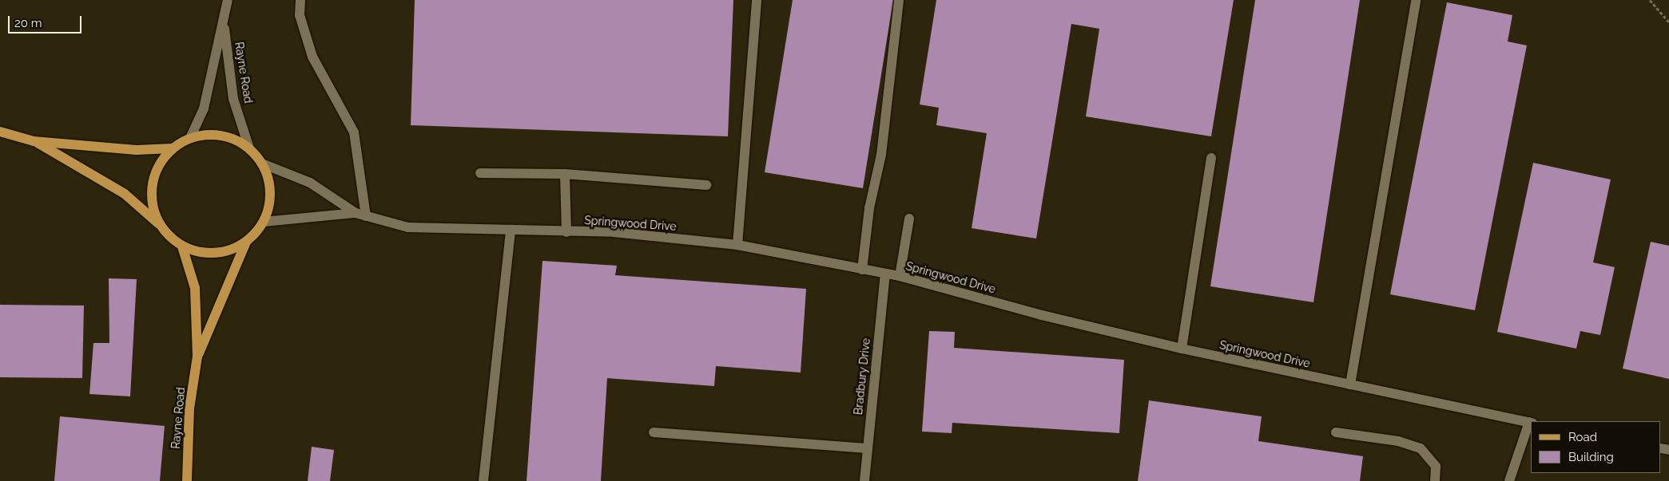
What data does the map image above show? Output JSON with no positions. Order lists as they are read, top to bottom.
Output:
{
  "streets": {
    "main road": ["Rayne Road"],
    "street": ["Springwood Drive", "Bradbury Drive"]
  },
  "crossings": [
    ["Rayne Road", "Springwood Drive"],
    ["Springwood Drive", "Bradbury Drive"]
  ],
  "legend": ["Road", "Building"],
  "scale_bar": "20 m"
}
